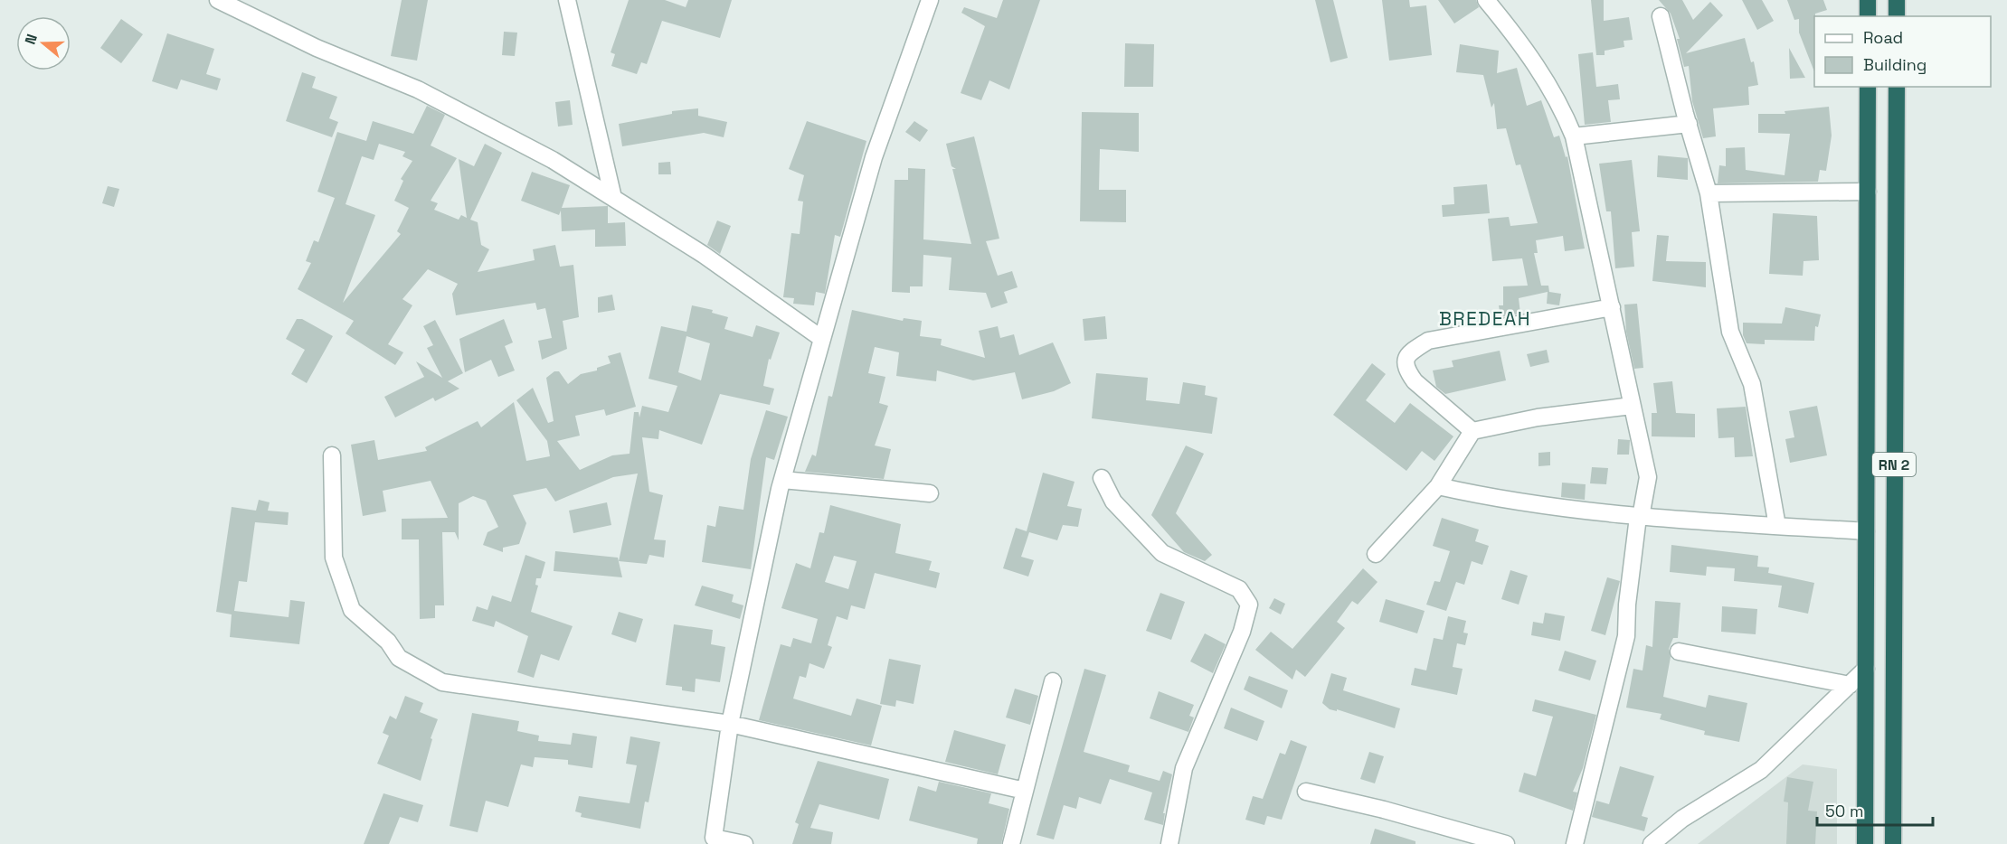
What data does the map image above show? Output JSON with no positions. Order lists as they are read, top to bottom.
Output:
{
  "streets": {
    "highway": ["RN 2"]
  },
  "districts": ["BREDEAH"],
  "legend": ["Road", "Building"],
  "scale_bar": "50 m",
  "north": "left"
}
